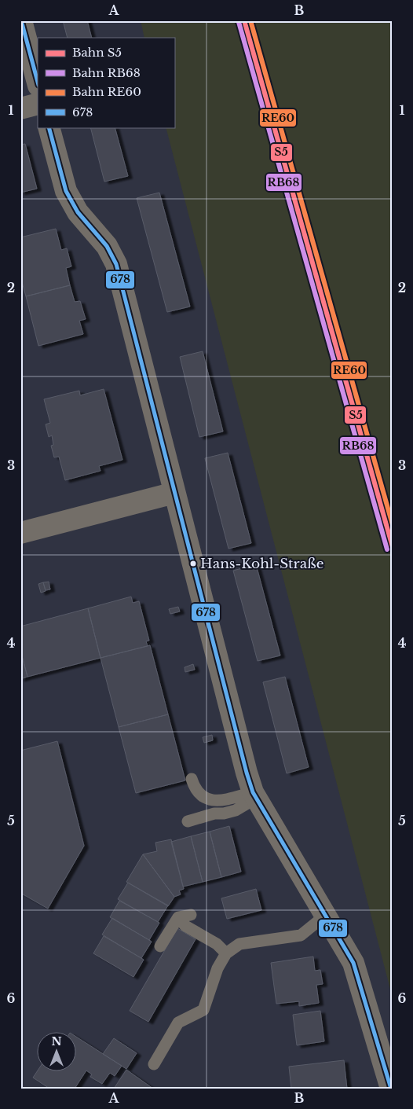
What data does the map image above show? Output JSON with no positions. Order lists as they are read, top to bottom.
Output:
{
  "places": ["Hans-Kohl-Straße"],
  "lines": [
    "rail line S5",
    "rail line RE60",
    "transit line 678",
    "rail line RB68"
  ],
  "legend": [
    "Bahn S5",
    "Bahn RB68",
    "Bahn RE60",
    "678"
  ],
  "north": "top",
  "grid": {
    "columns": ["A", "B"],
    "rows": [
      "1",
      "2",
      "3",
      "4",
      "5",
      "6"
    ]
  }
}
